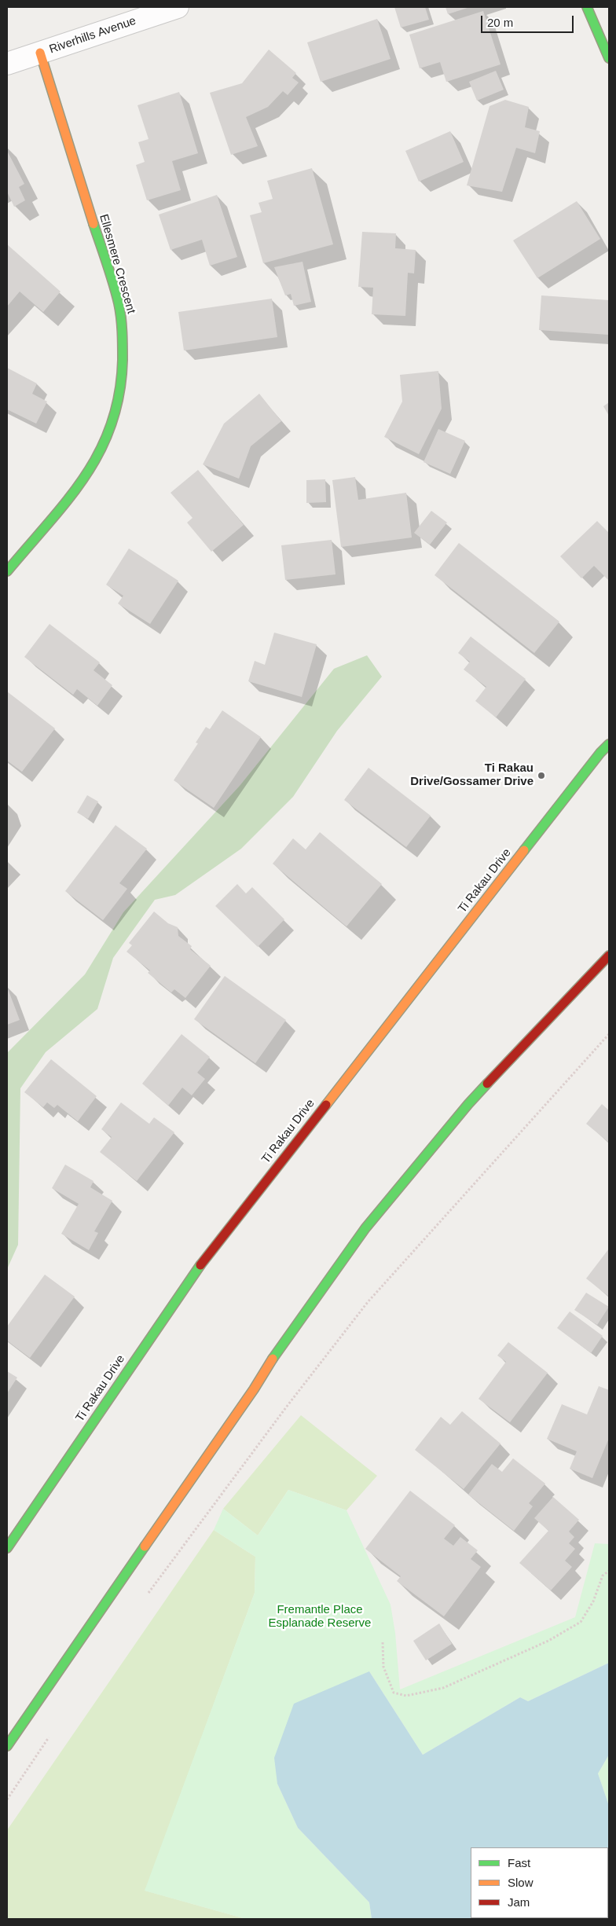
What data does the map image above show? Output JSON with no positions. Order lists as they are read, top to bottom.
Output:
{
  "streets": {
    "main road": ["Ellesmere Crescent", "Ti Rakau Drive"],
    "street": ["Riverhills Avenue"]
  },
  "crossings": [
    ["Riverhills Avenue", "Ellesmere Crescent"]
  ],
  "parks": ["Fremantle Place Esplanade Reserve"],
  "places": ["Ti Rakau Drive/Gossamer Drive"],
  "legend": ["Fast", "Slow", "Jam"],
  "scale_bar": "20 m"
}
